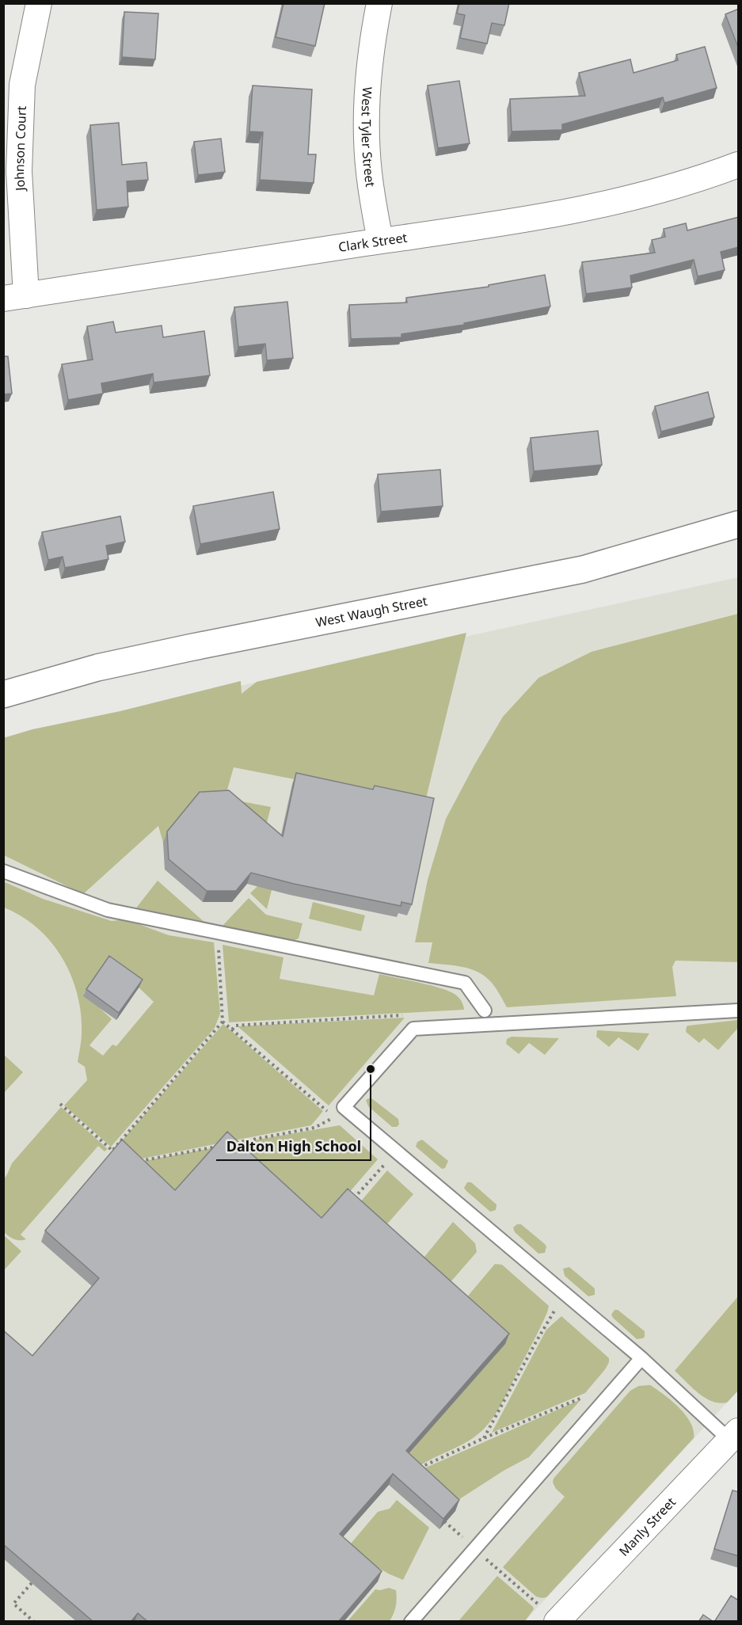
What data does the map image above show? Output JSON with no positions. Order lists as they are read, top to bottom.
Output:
{
  "streets": {
    "street": [
      "West Tyler Street",
      "Johnson Court",
      "Clark Street",
      "West Waugh Street",
      "Manly Street"
    ]
  },
  "crossings": [
    ["West Tyler Street", "Clark Street"],
    ["Johnson Court", "Clark Street"]
  ],
  "places": ["Dalton High School"]
}
